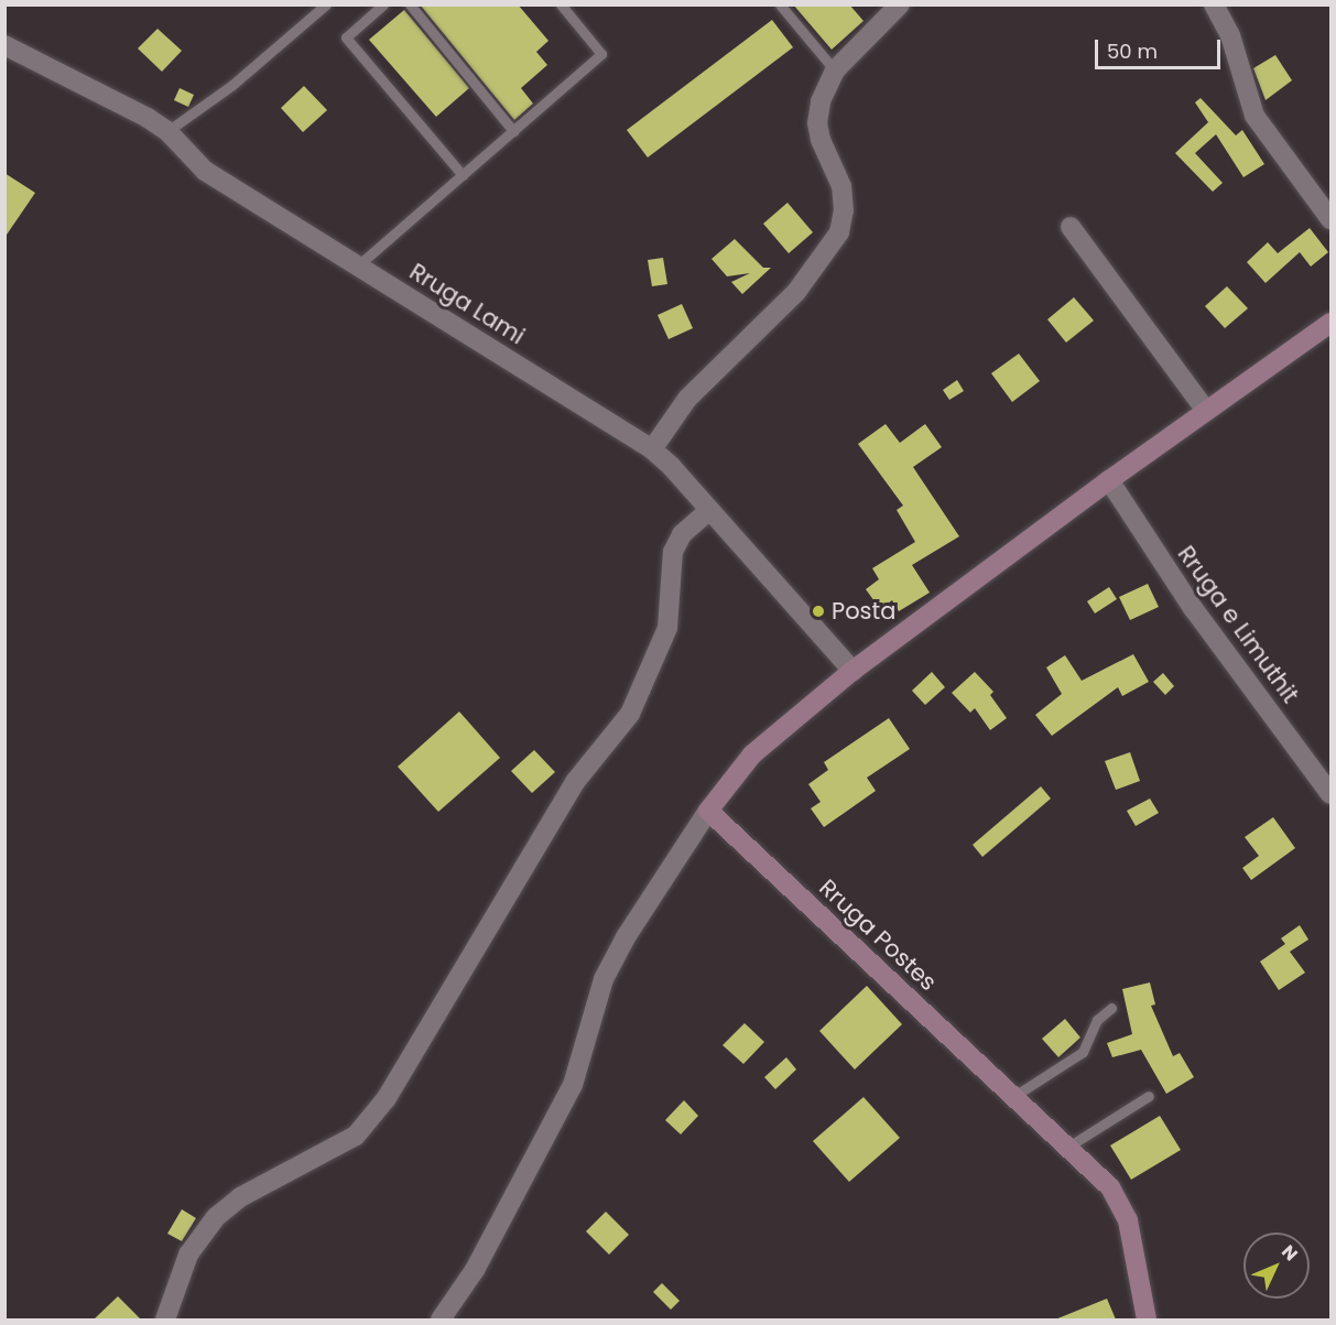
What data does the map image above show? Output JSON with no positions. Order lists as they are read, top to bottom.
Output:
{
  "streets": {
    "street": ["Rruga Lami", "Rruga e Limuthit", "Rruga Postes"]
  },
  "places": ["Posta"],
  "scale_bar": "50 m",
  "north": "top right"
}
